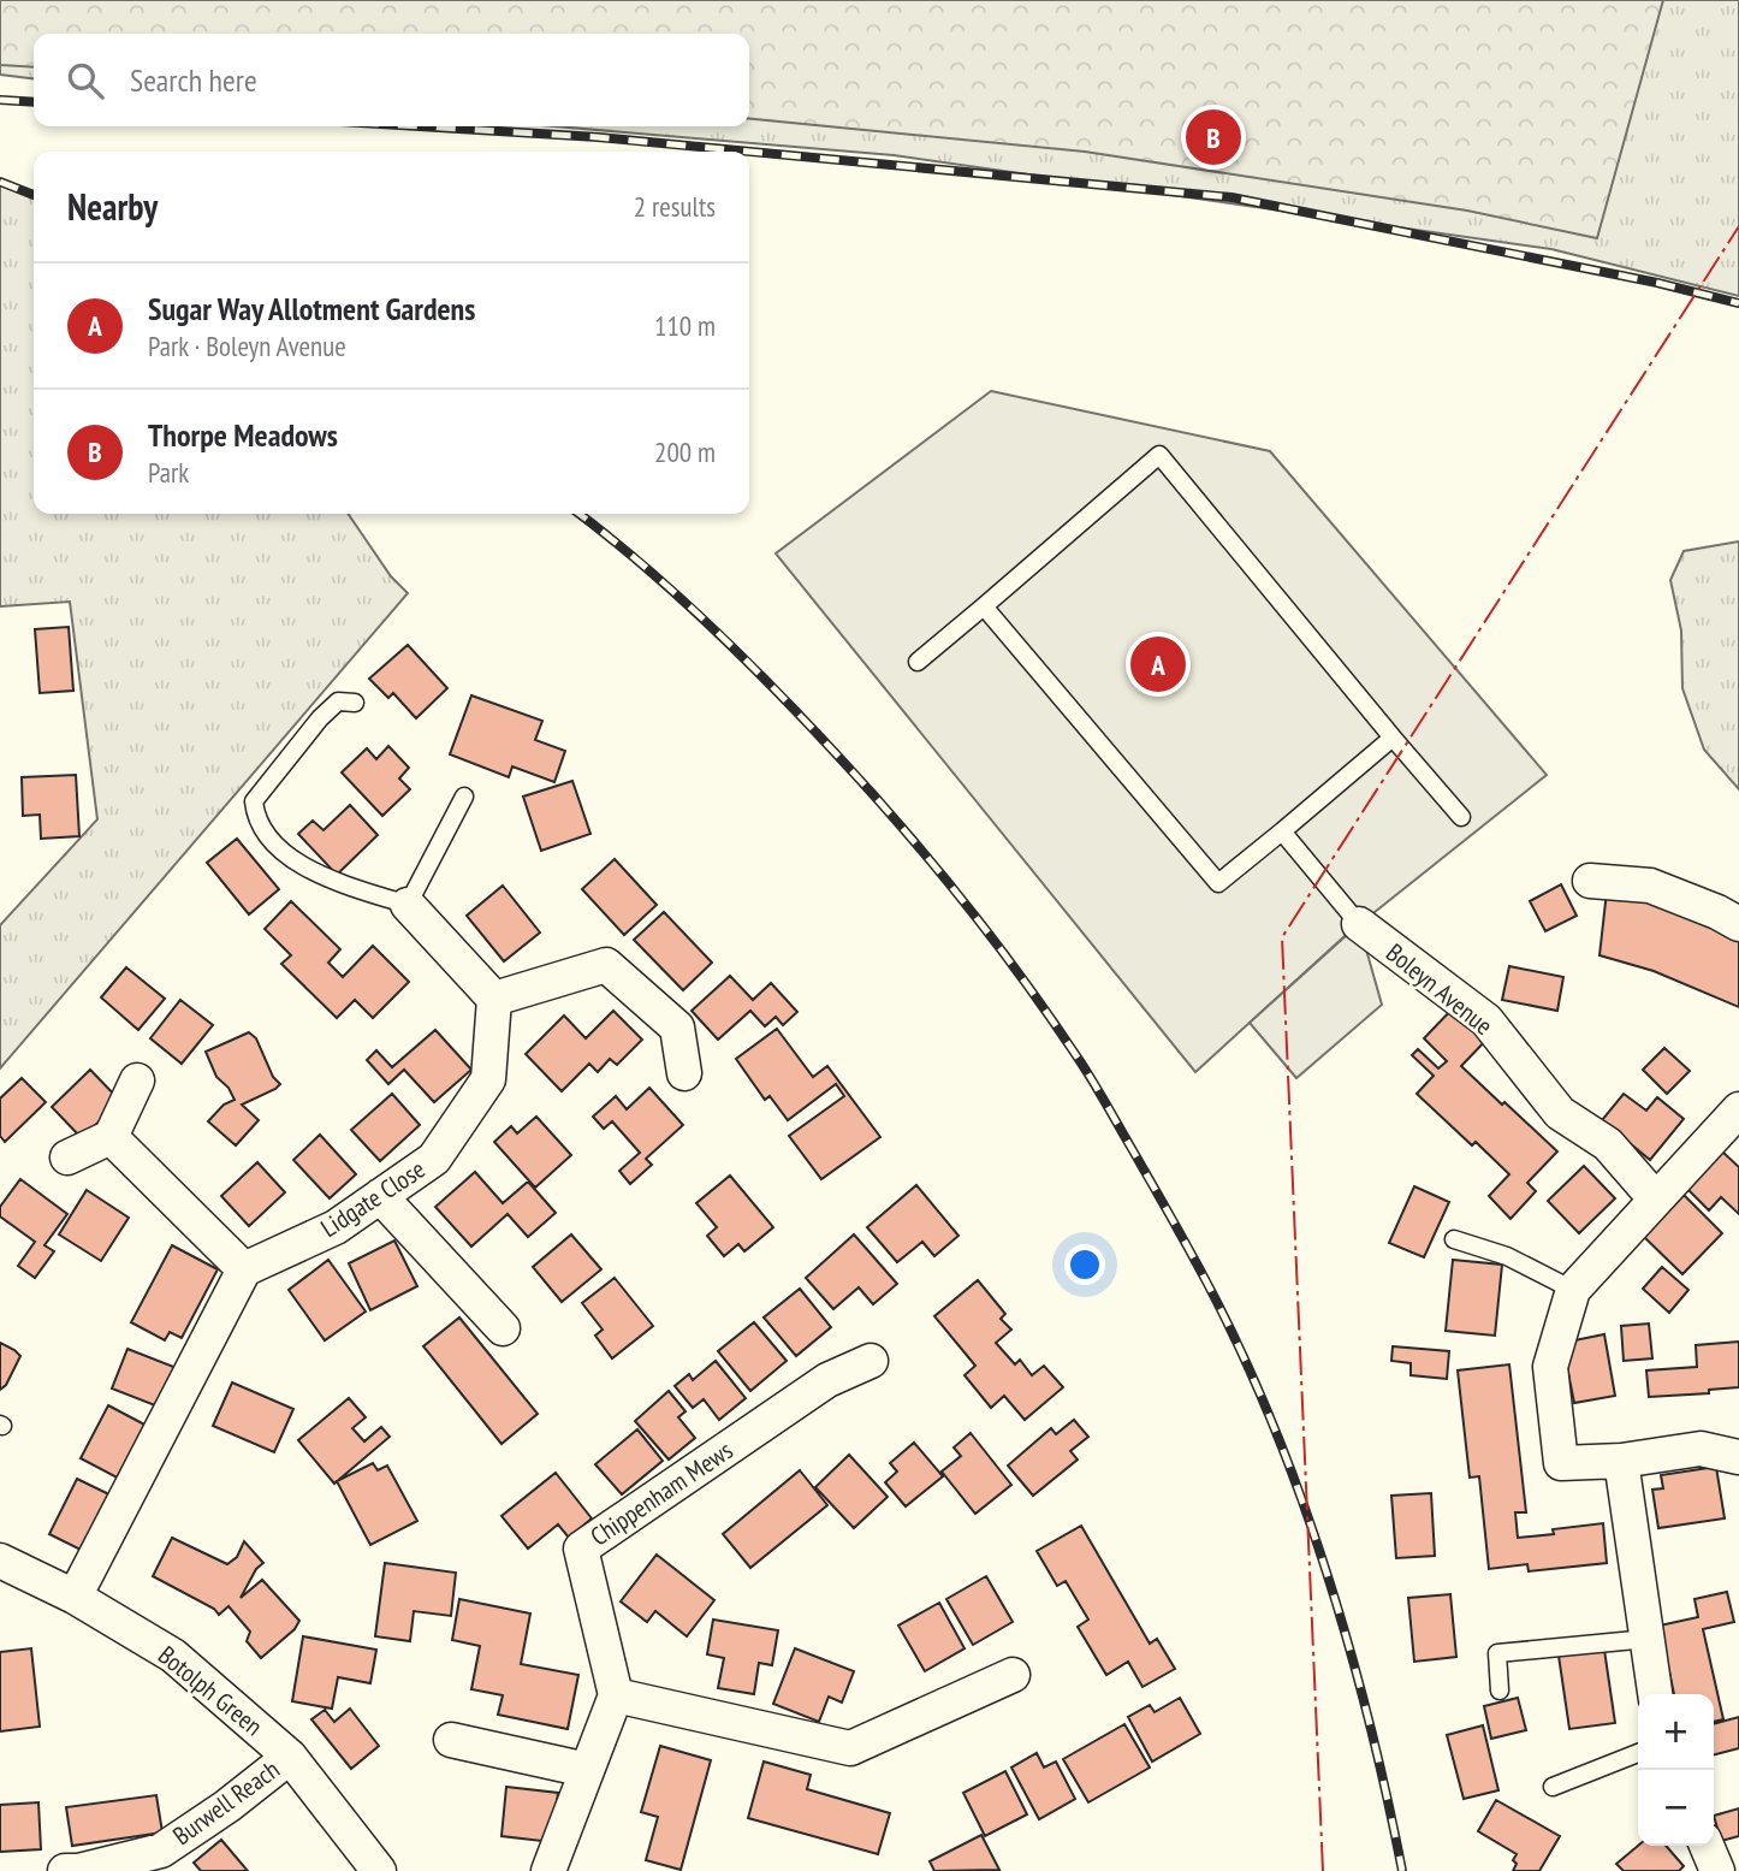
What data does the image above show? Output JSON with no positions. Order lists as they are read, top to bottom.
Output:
{
  "streets": {
    "street": [
      "Boleyn Avenue",
      "Lidgate Close",
      "Chippenham Mews",
      "Botolph Green",
      "Burwell Reach"
    ]
  },
  "crossings": [
    ["Botolph Green", "Burwell Reach"]
  ],
  "page": {
    "search": "Search here",
    "pins": ["B", "A"],
    "heading": ["Nearby", "2 results"],
    "list": [
      {
        "mark": "A",
        "name": "Sugar Way Allotment Gardens",
        "note": "Park · Boleyn Avenue",
        "value": "110 m"
      },
      {
        "mark": "B",
        "name": "Thorpe Meadows",
        "note": "Park",
        "value": "200 m"
      }
    ],
    "map_buttons": ["+", "−"]
  }
}
